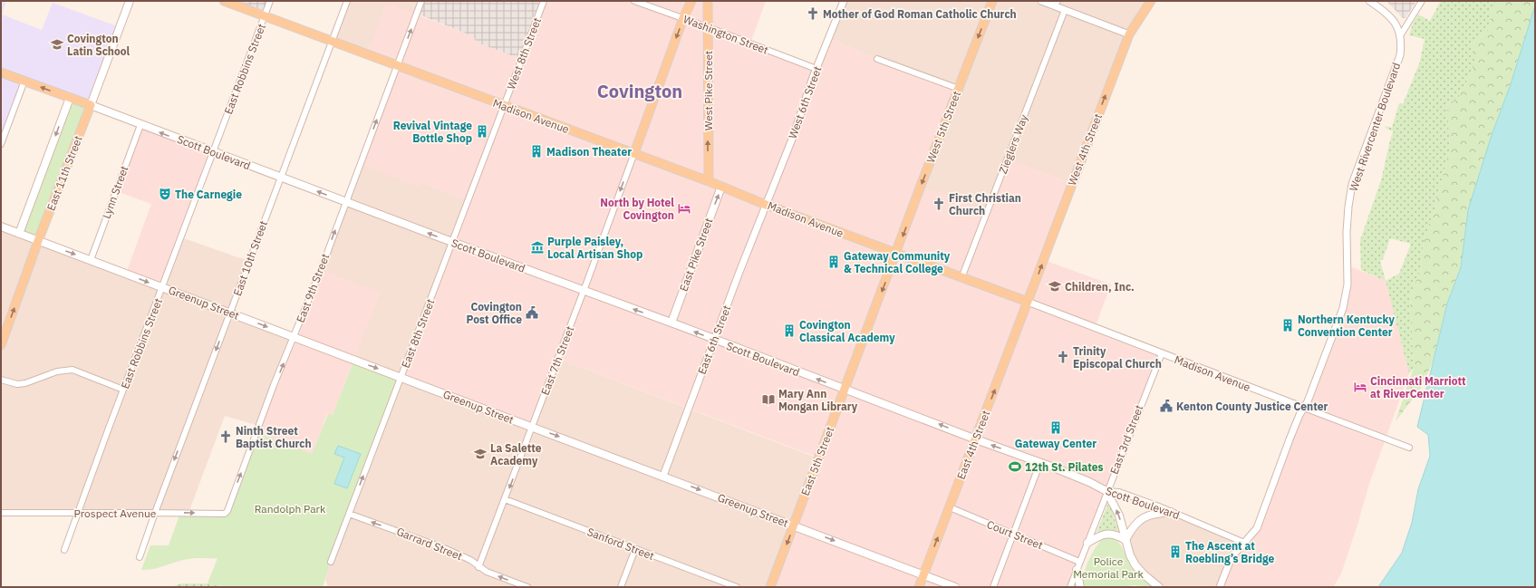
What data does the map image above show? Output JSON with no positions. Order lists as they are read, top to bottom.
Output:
{
  "streets": {
    "main road": [
      "West Pike Street",
      "Madison Avenue",
      "West 5th Street",
      "West 4th Street",
      "Scott Boulevard",
      "East 11th Street",
      "East Pike Street",
      "Greenup Street",
      "East 4th Street",
      "East 5th Street"
    ],
    "street": [
      "Washington Street",
      "West 8th Street",
      "East Robbins Street",
      "West 6th Street",
      "West Rivercenter Boulevard",
      "Zieglers Way",
      "Lynn Street",
      "East 10th Street",
      "East 9th Street",
      "East 8th Street",
      "East 6th Street",
      "East 7th Street",
      "East 3rd Street",
      "Prospect Avenue",
      "Court Street",
      "Garrard Street",
      "Sanford Street"
    ]
  },
  "crossings": [
    ["Washington Street", "West Pike Street"],
    ["Washington Street", "West 6th Street"],
    ["West 8th Street", "Madison Avenue"],
    ["West 8th Street", "East 8th Street"],
    ["East Robbins Street", "Madison Avenue"],
    ["East Robbins Street", "Scott Boulevard"],
    ["East Robbins Street", "Greenup Street"],
    ["East Robbins Street", "Prospect Avenue"],
    ["West Pike Street", "Madison Avenue"],
    ["West 6th Street", "Madison Avenue"],
    ["West 6th Street", "East 6th Street"],
    ["Madison Avenue", "West 5th Street"],
    ["Madison Avenue", "West Rivercenter Boulevard"],
    ["Madison Avenue", "Zieglers Way"],
    ["Madison Avenue", "West 4th Street"],
    ["Madison Avenue", "East Pike Street"],
    ["Madison Avenue", "East 10th Street"],
    ["Madison Avenue", "East 9th Street"],
    ["Madison Avenue", "East 8th Street"],
    ["Madison Avenue", "East 6th Street"],
    ["Madison Avenue", "East 7th Street"],
    ["Madison Avenue", "East 3rd Street"],
    ["Madison Avenue", "East 4th Street"],
    ["Madison Avenue", "East 5th Street"],
    ["West 5th Street", "East 5th Street"],
    ["West Rivercenter Boulevard", "Scott Boulevard"],
    ["West 4th Street", "East 4th Street"],
    ["Scott Boulevard", "East 11th Street"],
    ["Scott Boulevard", "Lynn Street"],
    ["Scott Boulevard", "East Pike Street"],
    ["Scott Boulevard", "East 10th Street"],
    ["Scott Boulevard", "East 9th Street"],
    ["Scott Boulevard", "East 8th Street"],
    ["Scott Boulevard", "East 6th Street"],
    ["Scott Boulevard", "East 7th Street"],
    ["Scott Boulevard", "East 3rd Street"],
    ["Scott Boulevard", "East 4th Street"],
    ["Scott Boulevard", "East 5th Street"],
    ["East 11th Street", "Greenup Street"],
    ["Lynn Street", "Greenup Street"],
    ["East 10th Street", "Greenup Street"],
    ["East 10th Street", "Prospect Avenue"],
    ["East 9th Street", "Greenup Street"],
    ["East 9th Street", "Prospect Avenue"],
    ["Greenup Street", "East 8th Street"],
    ["Greenup Street", "East 6th Street"],
    ["Greenup Street", "East 7th Street"],
    ["Greenup Street", "East 4th Street"],
    ["Greenup Street", "East 5th Street"],
    ["East 8th Street", "Garrard Street"],
    ["East 7th Street", "Garrard Street"],
    ["East 7th Street", "Sanford Street"],
    ["East 3rd Street", "Court Street"],
    ["East 4th Street", "Court Street"]
  ],
  "one_way": [
    "West 5th Street",
    "West 4th Street",
    "Scott Boulevard",
    "East Pike Street",
    "East 10th Street",
    "East 9th Street",
    "Greenup Street",
    "East 7th Street",
    "East 4th Street",
    "East 5th Street",
    "Garrard Street"
  ],
  "districts": ["Covington"],
  "parks": ["Randolph Park", "Police Memorial Park"],
  "places": {
    "church": [
      "Mother of God Roman Catholic Church",
      "First Christian Church",
      "Trinity Episcopal Church",
      "Ninth Street Baptist Church"
    ],
    "school or university": ["Covington Latin School", "Children, Inc.", "La Salette Academy"],
    "building": [
      "Revival Vintage Bottle Shop",
      "Madison Theater",
      "Gateway Community & Technical College",
      "Northern Kentucky Convention Center",
      "Covington Classical Academy",
      "Gateway Center",
      "The Ascent at Roebling’s Bridge"
    ],
    "theatre": ["The Carnegie"],
    "hotel": ["North by Hotel Covington", "Cincinnati Marriott at RiverCenter"],
    "museum": ["Purple Paisley, Local Artisan Shop"],
    "public building": ["Covington Post Office", "Kenton County Justice Center"],
    "library": ["Mary Ann Mongan Library"],
    "sports": ["12th St. Pilates"]
  }
}
